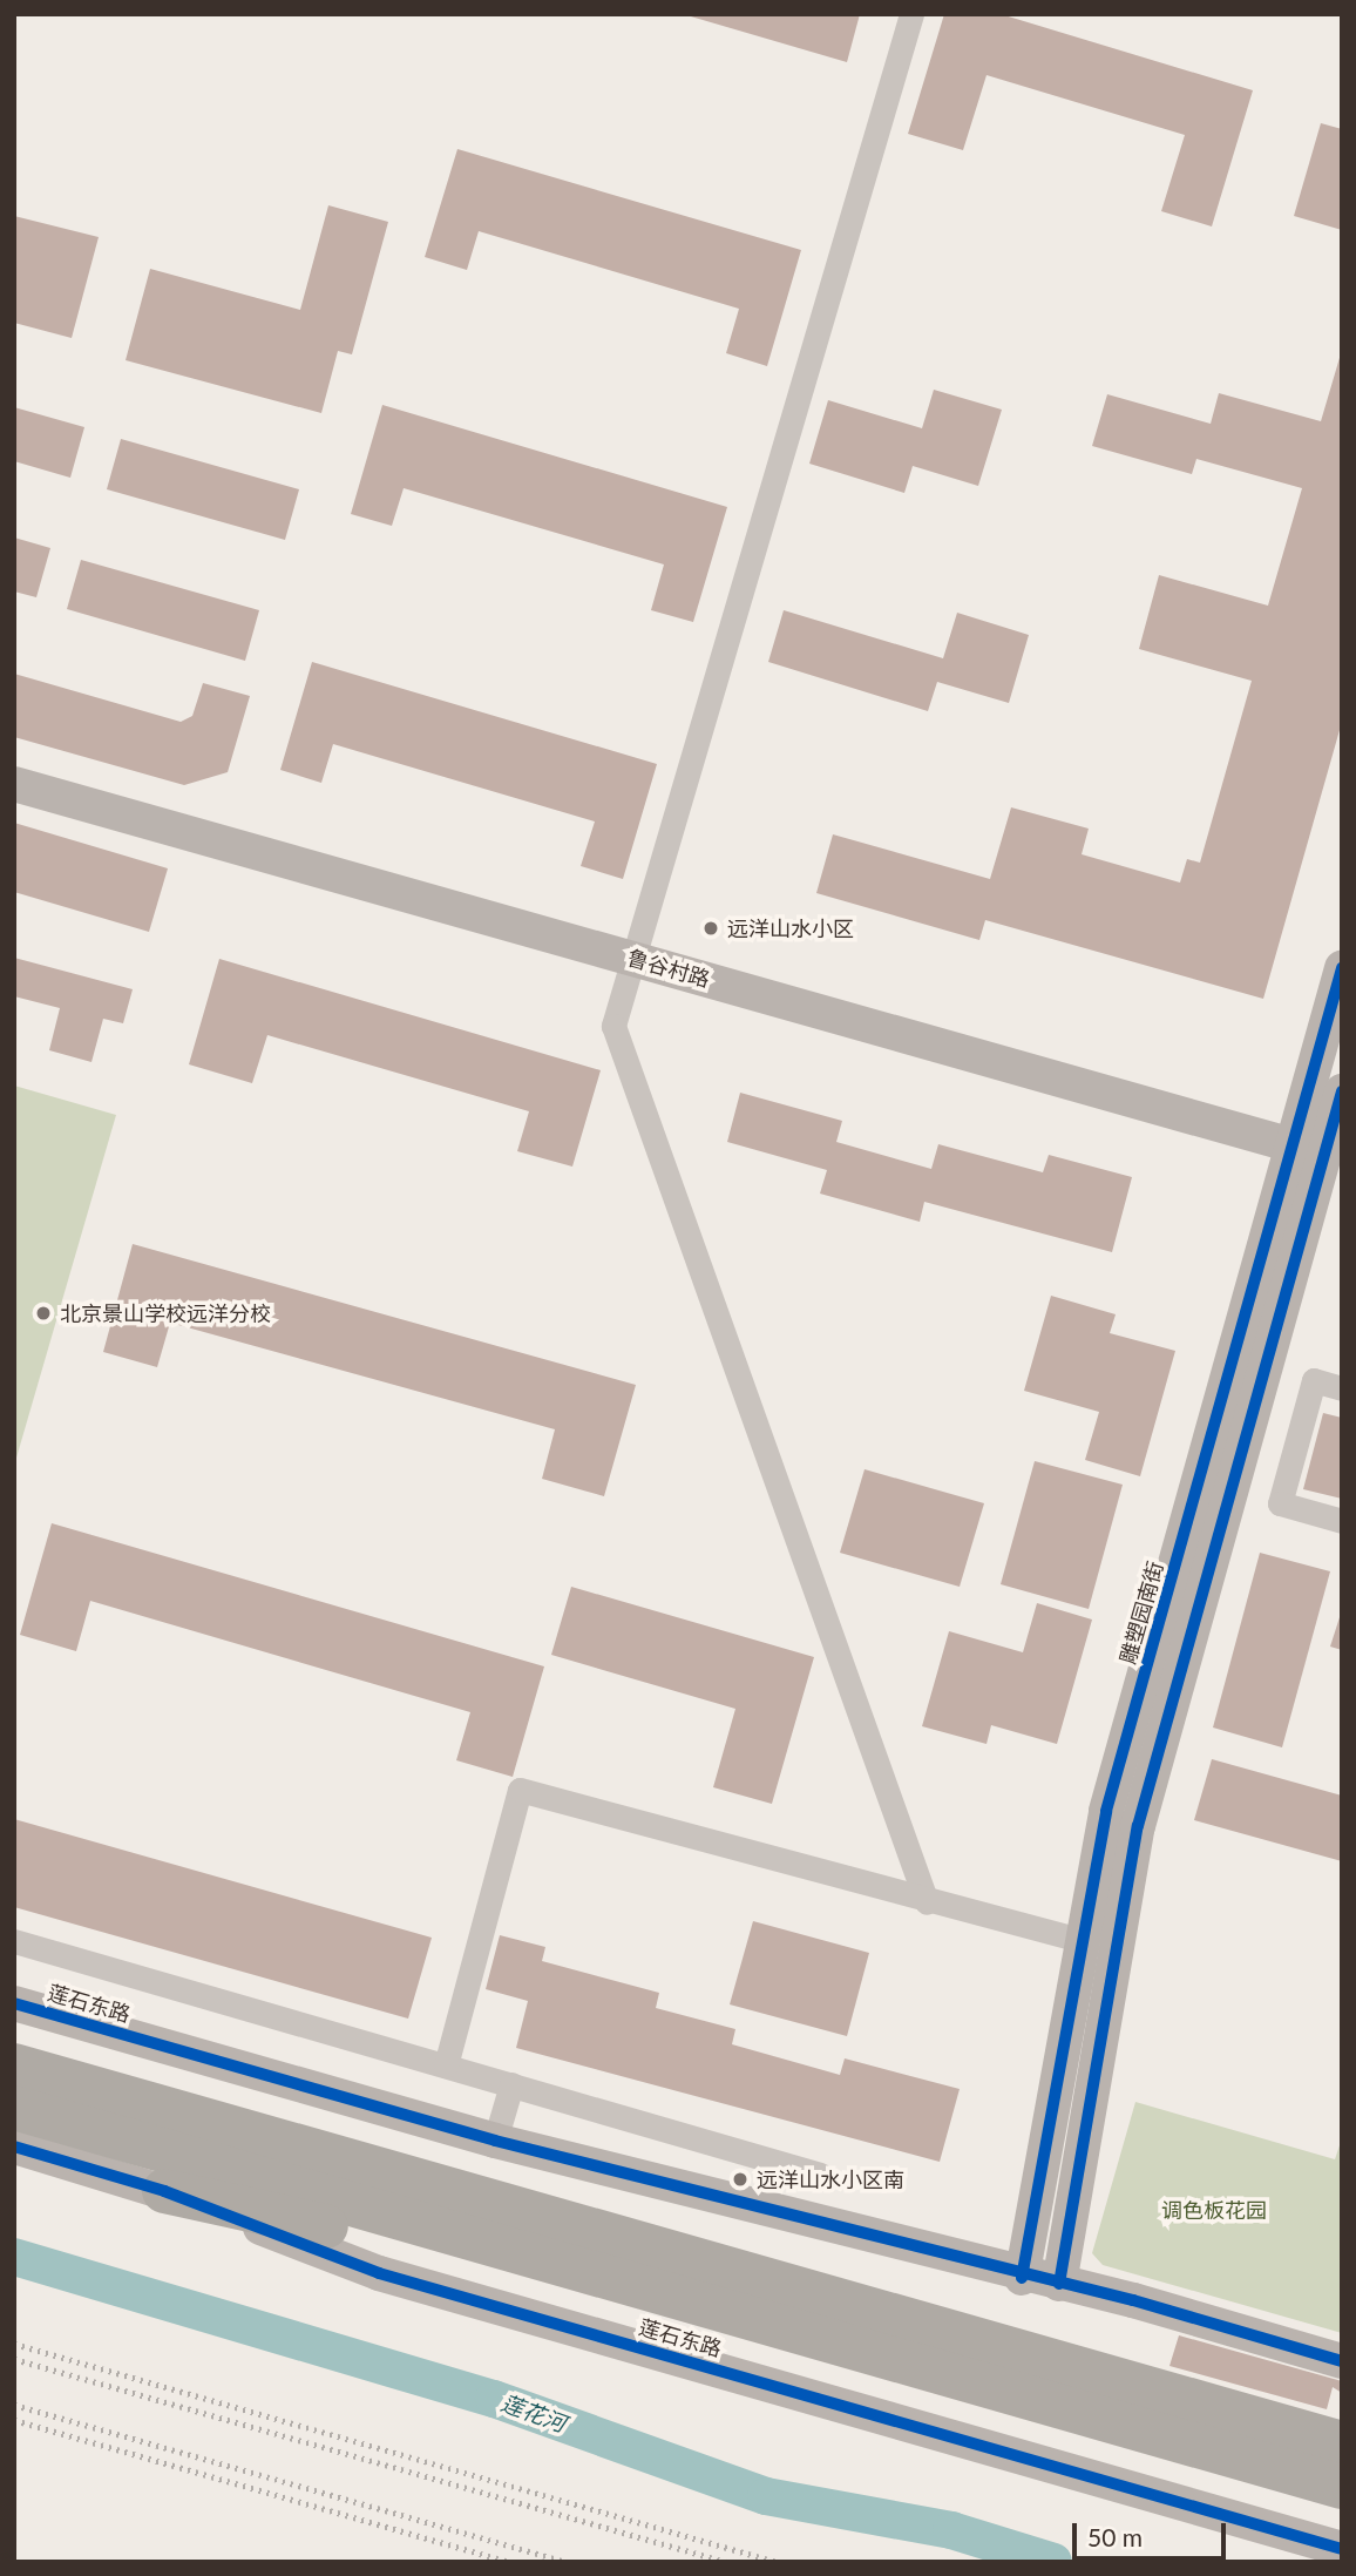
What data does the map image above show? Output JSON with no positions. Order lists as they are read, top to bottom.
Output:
{
  "streets": {
    "highway": ["莲石东路"],
    "street": ["鲁谷村路", "雕塑园南街"]
  },
  "crossings": [
    ["鲁谷村路", "雕塑园南街"],
    ["雕塑园南街", "莲石东路"]
  ],
  "water": ["莲花河"],
  "parks": ["调色板花园"],
  "places": ["远洋山水小区", "北京景山学校远洋分校", "远洋山水小区南"],
  "scale_bar": "50 m"
}
